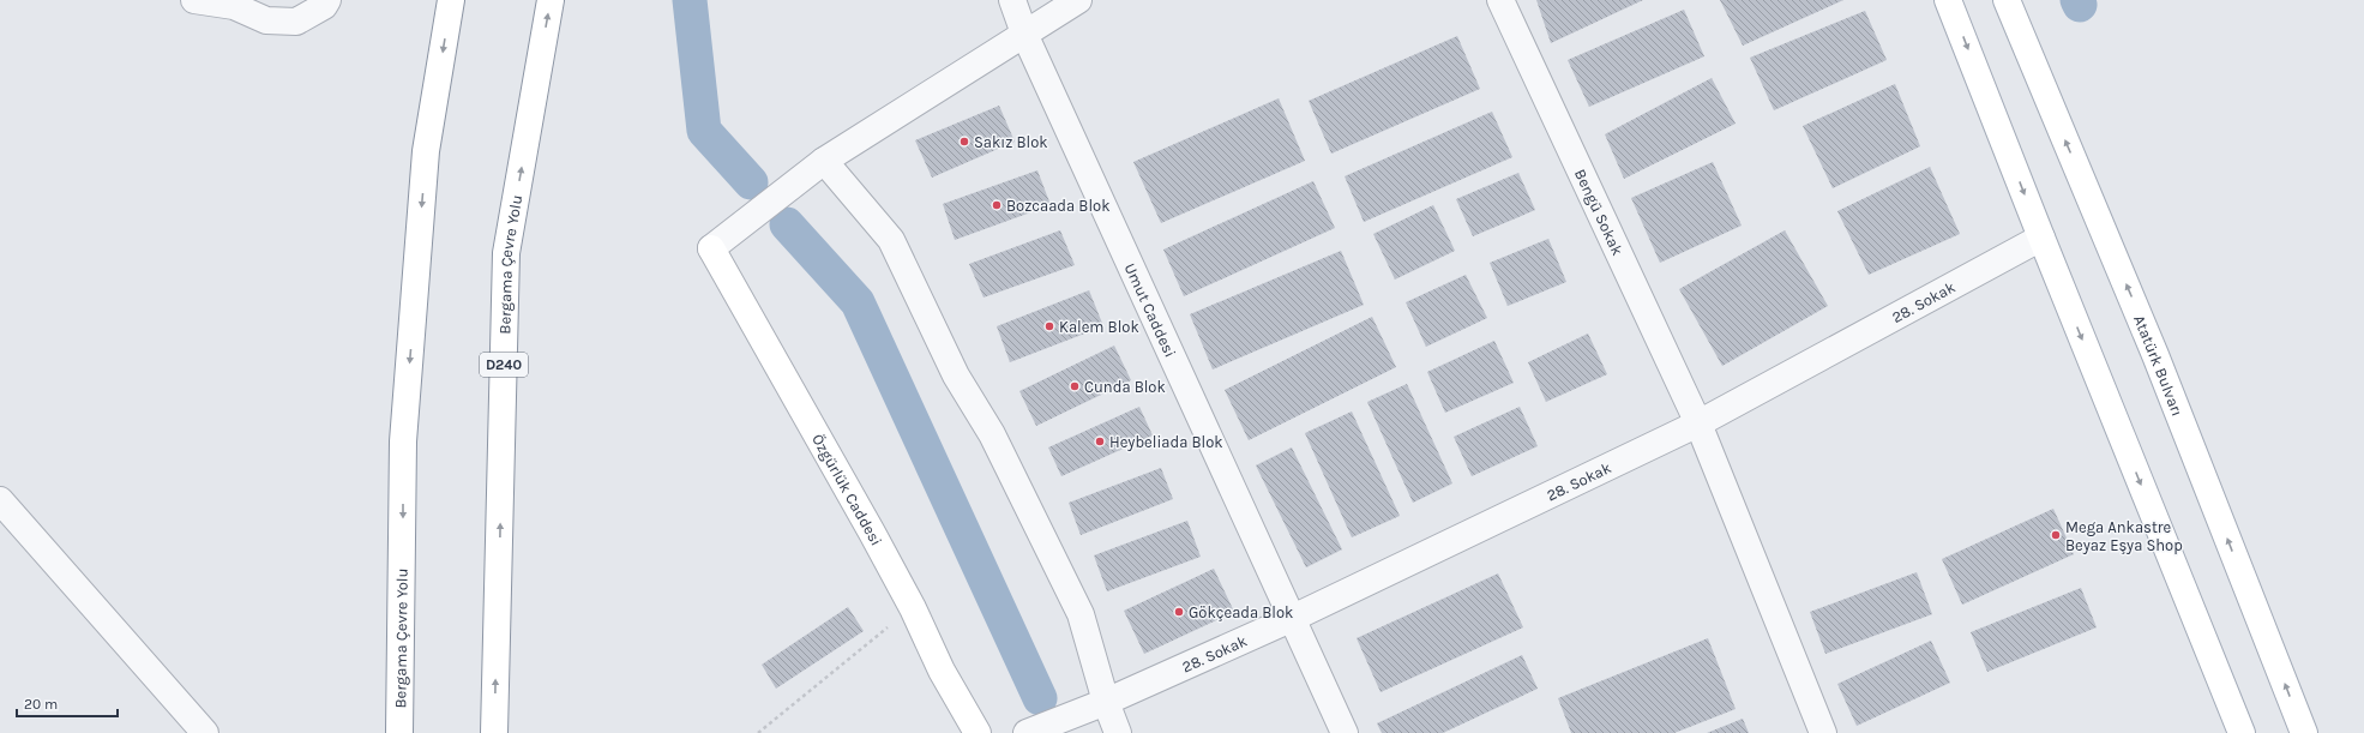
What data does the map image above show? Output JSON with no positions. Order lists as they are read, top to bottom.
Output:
{
  "streets": {
    "main road": [
      "Bergama Çevre Yolu",
      "D240",
      "Atatürk Bulvarı",
      "Özgürlük Caddesi"
    ],
    "street": ["Bengü Sokak", "28. Sokak", "Umut Caddesi"]
  },
  "crossings": [
    ["Bengü Sokak", "28. Sokak"],
    ["28. Sokak", "Umut Caddesi"]
  ],
  "places": [
    "Sakız Blok",
    "Bozcaada Blok",
    "Kalem Blok",
    "Cunda Blok",
    "Heybeliada Blok",
    "Mega Ankastre Beyaz Eşya Shop",
    "Gökçeada Blok"
  ],
  "scale_bar": "20 m"
}
